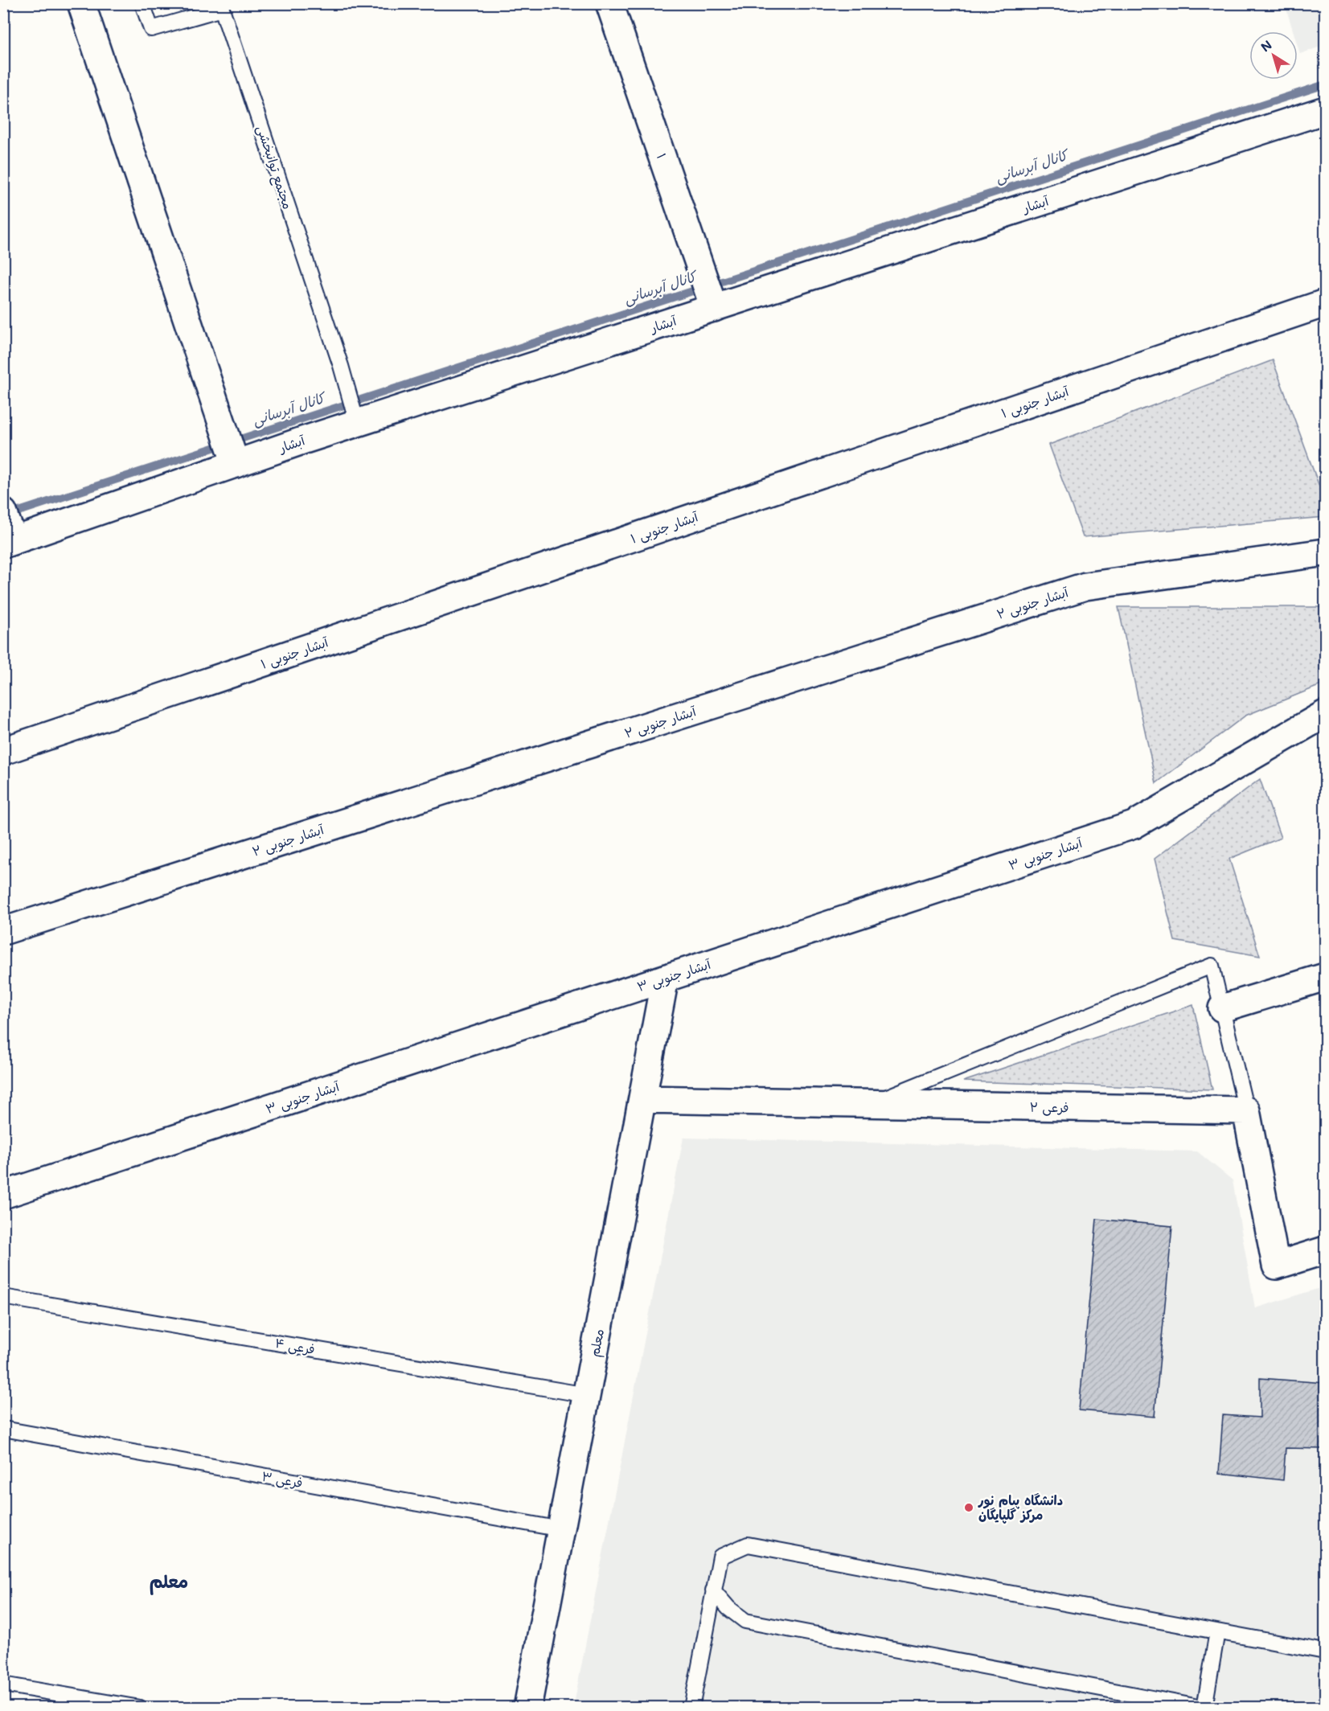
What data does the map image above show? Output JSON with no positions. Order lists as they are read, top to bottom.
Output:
{
  "streets": {
    "street": [
      "۱",
      "آبشار",
      "آبشار جنوبی ۱",
      "آبشار جنوبی ۲",
      "آبشار جنوبی ۳",
      "فرعی ۲",
      "معلم"
    ],
    "lane": ["مجتمع توانبخشى", "فرعی ۴", "فرعی ۳"]
  },
  "crossings": [
    ["۱", "آبشار"],
    ["مجتمع توانبخشى", "آبشار"],
    ["آبشار جنوبی ۳", "معلم"],
    ["فرعی ۲", "معلم"],
    ["معلم", "فرعی ۴"],
    ["معلم", "فرعی ۳"]
  ],
  "districts": ["معلم"],
  "water": ["کانال آبرسانی"],
  "places": ["دانشگاه پیام نور مرکز گلپایگان"],
  "north": "top left"
}
